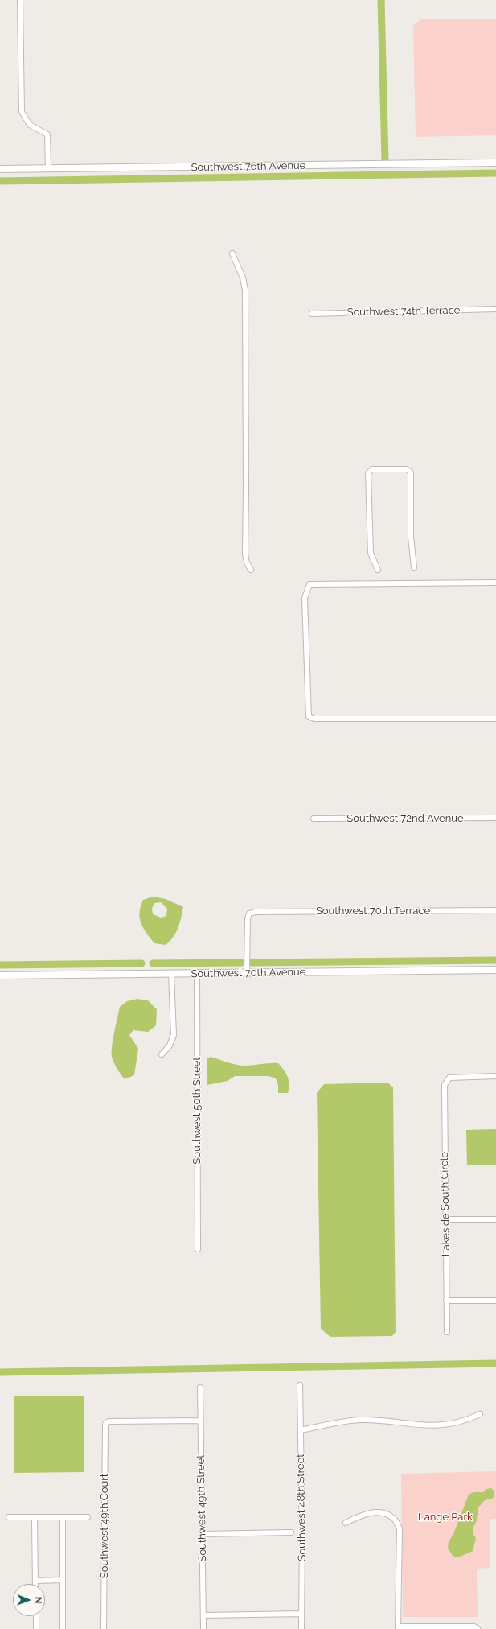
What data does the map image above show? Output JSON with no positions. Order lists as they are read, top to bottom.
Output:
{
  "streets": {
    "street": [
      "Southwest 76th Avenue",
      "Southwest 74th Terrace",
      "Southwest 72nd Avenue",
      "Southwest 70th Terrace",
      "Southwest 70th Avenue",
      "Southwest 50th Street",
      "Lakeside South Circle",
      "Southwest 48th Street",
      "Southwest 49th Street",
      "Southwest 49th Court"
    ]
  },
  "crossings": [
    ["Southwest 70th Terrace", "Southwest 70th Avenue"],
    ["Southwest 70th Avenue", "Southwest 50th Street"],
    ["Southwest 49th Street", "Southwest 49th Court"]
  ],
  "parks": ["Lange Park"],
  "north": "right"
}
